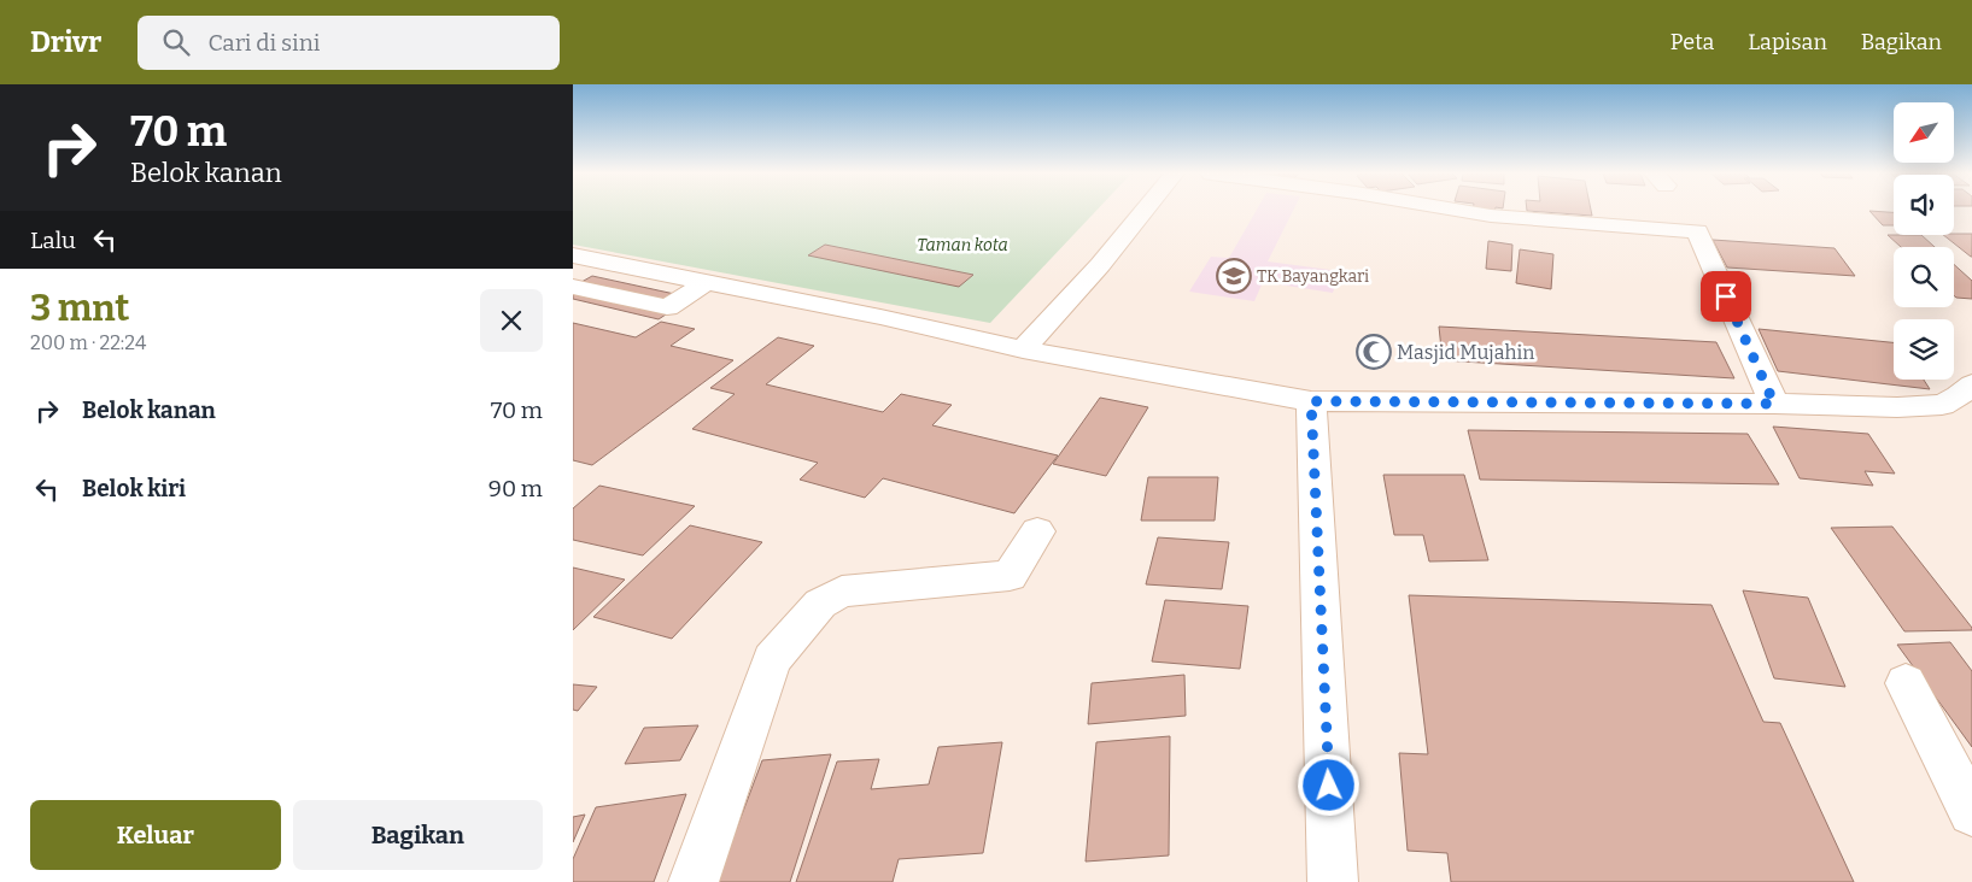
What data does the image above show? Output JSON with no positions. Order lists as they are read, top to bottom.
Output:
{
  "parks": ["Taman kota"],
  "places": {
    "school or university": ["TK Bayangkari"],
    "mosque": ["Masjid Mujahin"]
  },
  "north": "bottom left",
  "page": {
    "header": "Drivr",
    "search": "Cari di sini",
    "nav": ["Peta", "Lapisan", "Bagikan"],
    "turn": ["70 m", "Belok kanan"],
    "then": "Lalu",
    "heading": ["3 mnt", "200 m · 22:24"],
    "list": [
      {
        "name": "Belok kanan",
        "value": "70 m"
      },
      {
        "name": "Belok kiri",
        "value": "90 m"
      }
    ],
    "buttons": ["Keluar", "Bagikan"]
  }
}
